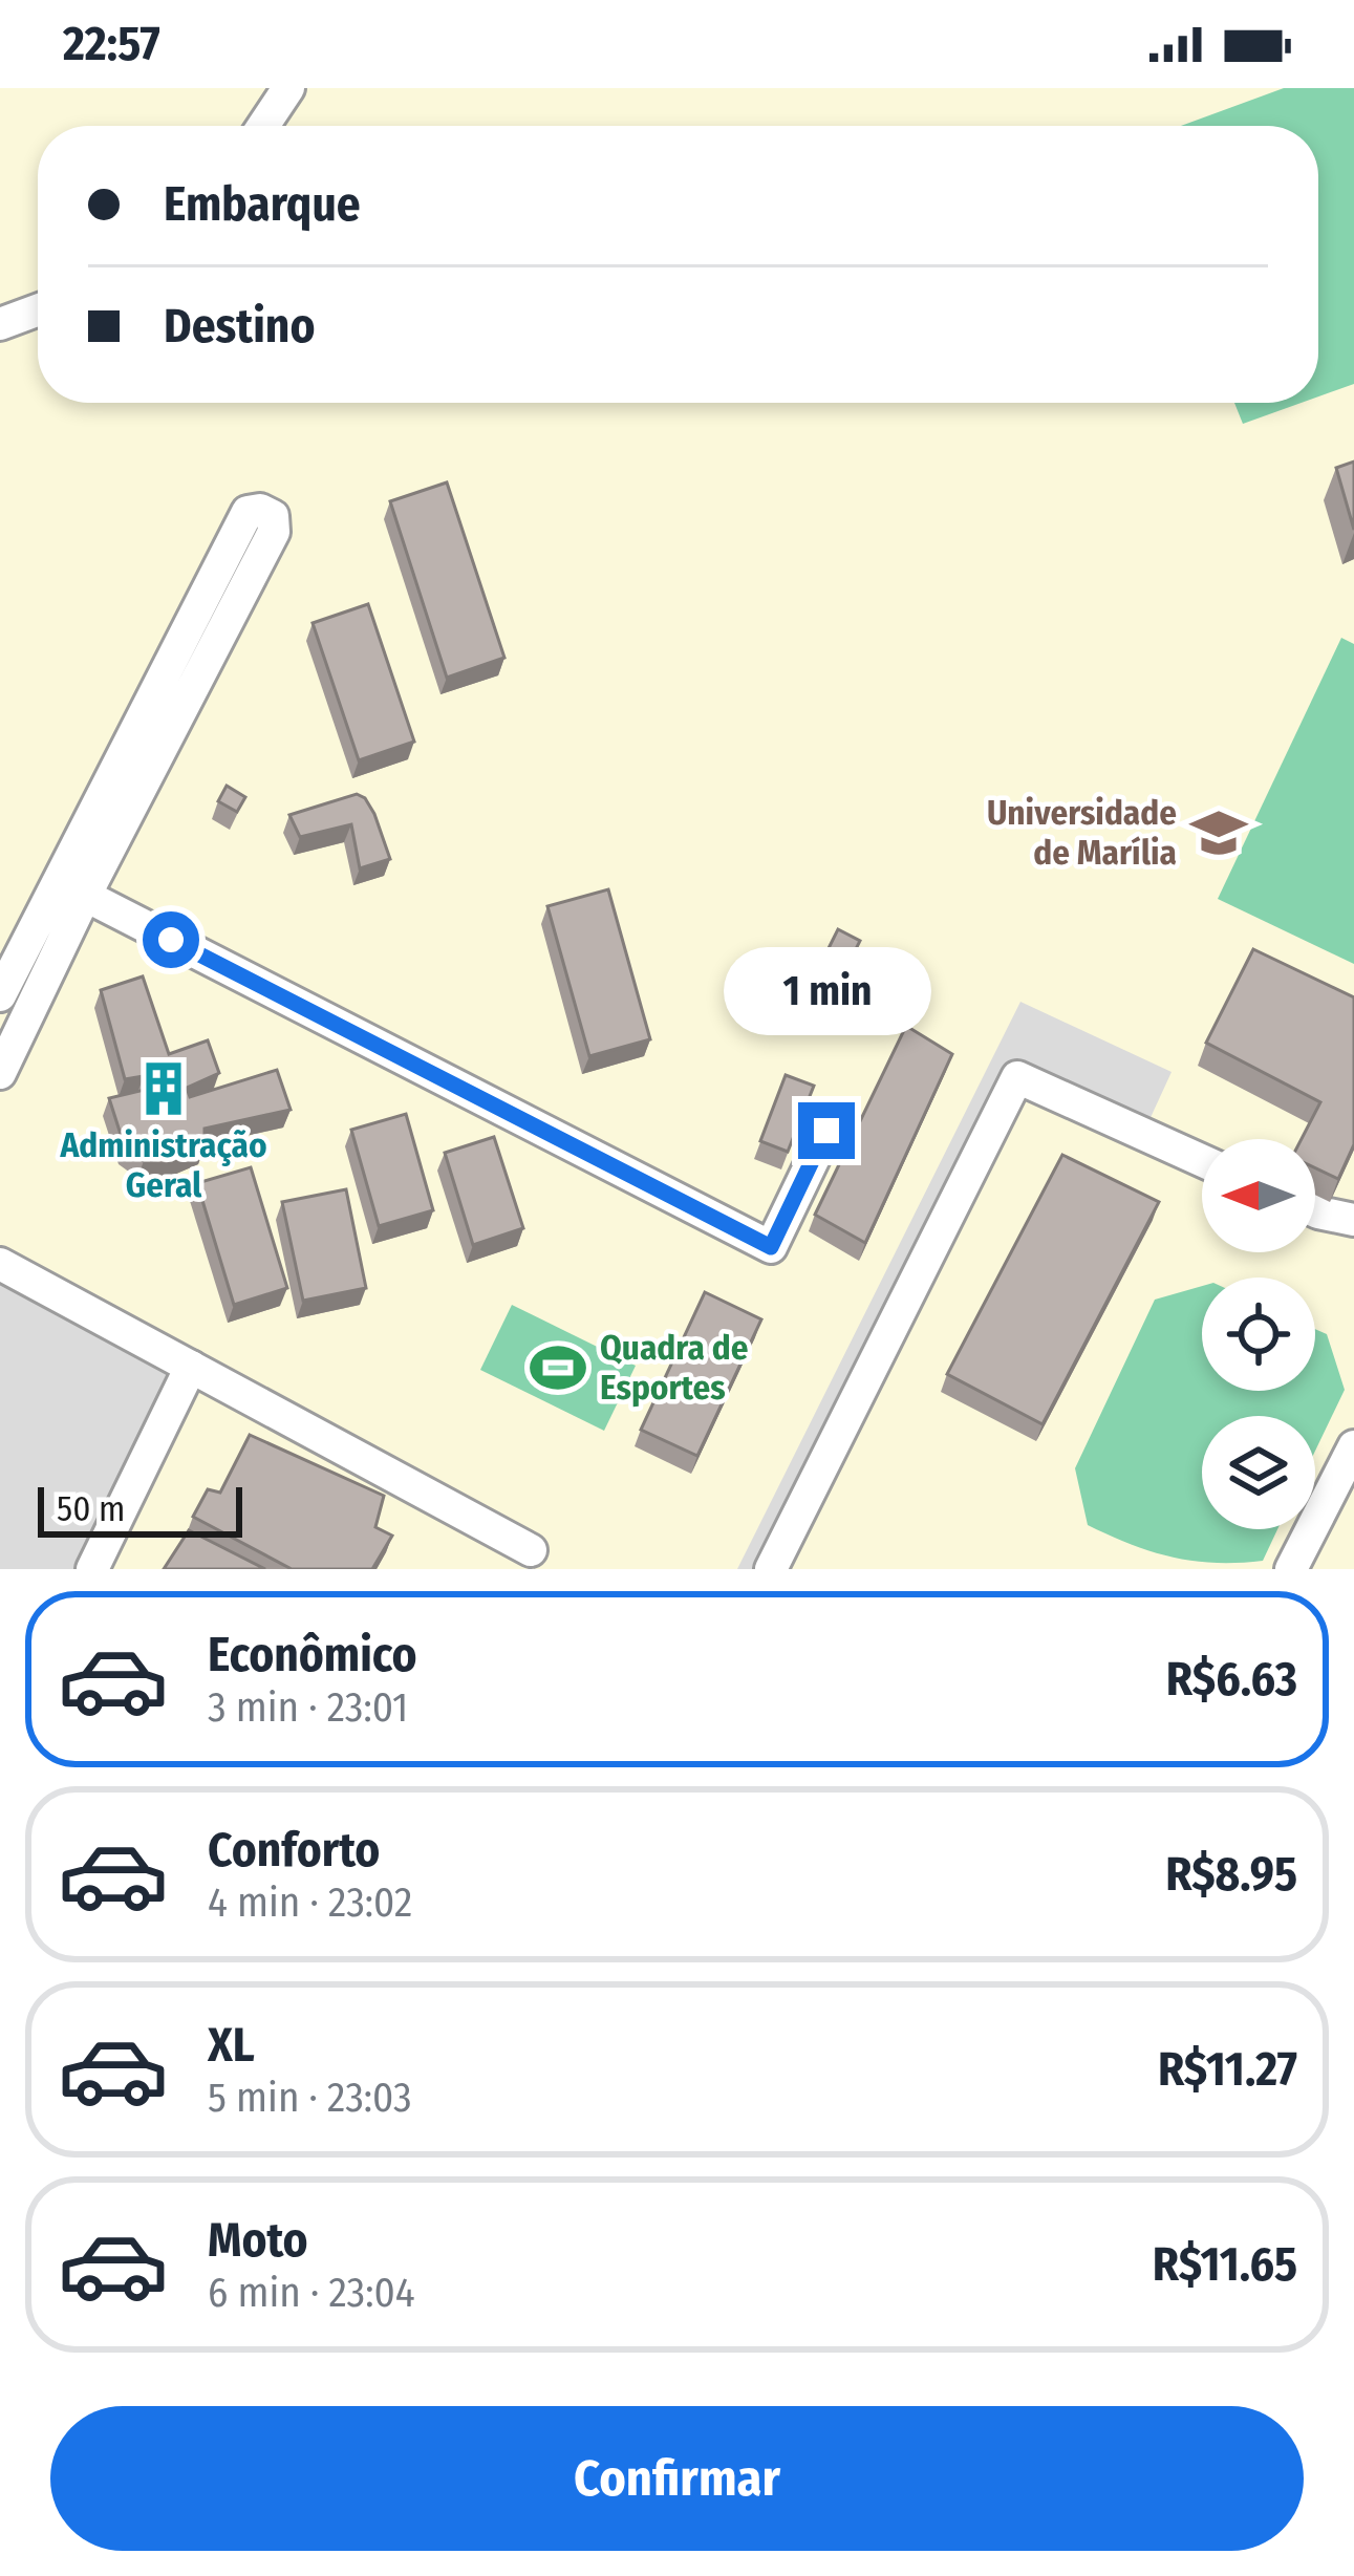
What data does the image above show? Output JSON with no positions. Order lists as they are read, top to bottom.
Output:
{
  "places": {
    "school or university": ["Universidade de Marília"],
    "building": ["Administração Geral"],
    "sports": ["Quadra de Esportes"]
  },
  "scale_bar": "50 m",
  "north": "left",
  "page": {
    "status": "22:57",
    "banner": ["Embarque", "Destino"],
    "bubble": "1 min",
    "scale": "50 m",
    "list": [
      {
        "name": "Econômico",
        "note": "3 min · 23:01",
        "value": "R$6.63"
      },
      {
        "name": "Conforto",
        "note": "4 min · 23:02",
        "value": "R$8.95"
      },
      {
        "name": "XL",
        "note": "5 min · 23:03",
        "value": "R$11.27"
      },
      {
        "name": "Moto",
        "note": "6 min · 23:04",
        "value": "R$11.65"
      }
    ],
    "buttons": "Confirmar"
  }
}
